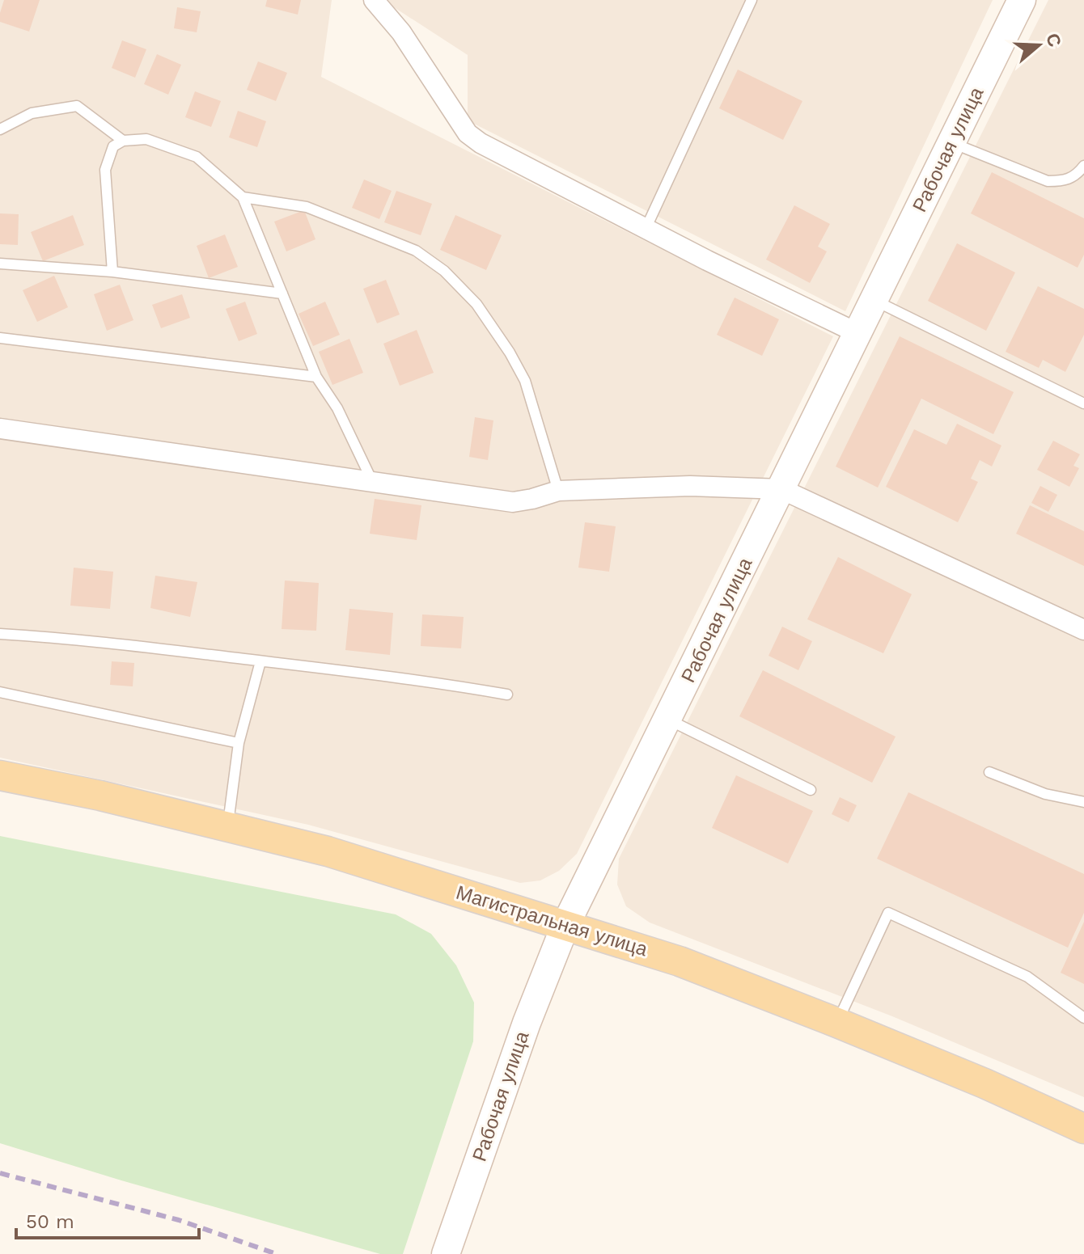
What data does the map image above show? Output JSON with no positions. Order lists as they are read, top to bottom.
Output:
{
  "streets": {
    "main road": ["Магистральная улица"],
    "street": ["Рабочая улица"]
  },
  "crossings": [
    ["Рабочая улица", "Магистральная улица"]
  ],
  "scale_bar": "50 m",
  "north": "right"
}
